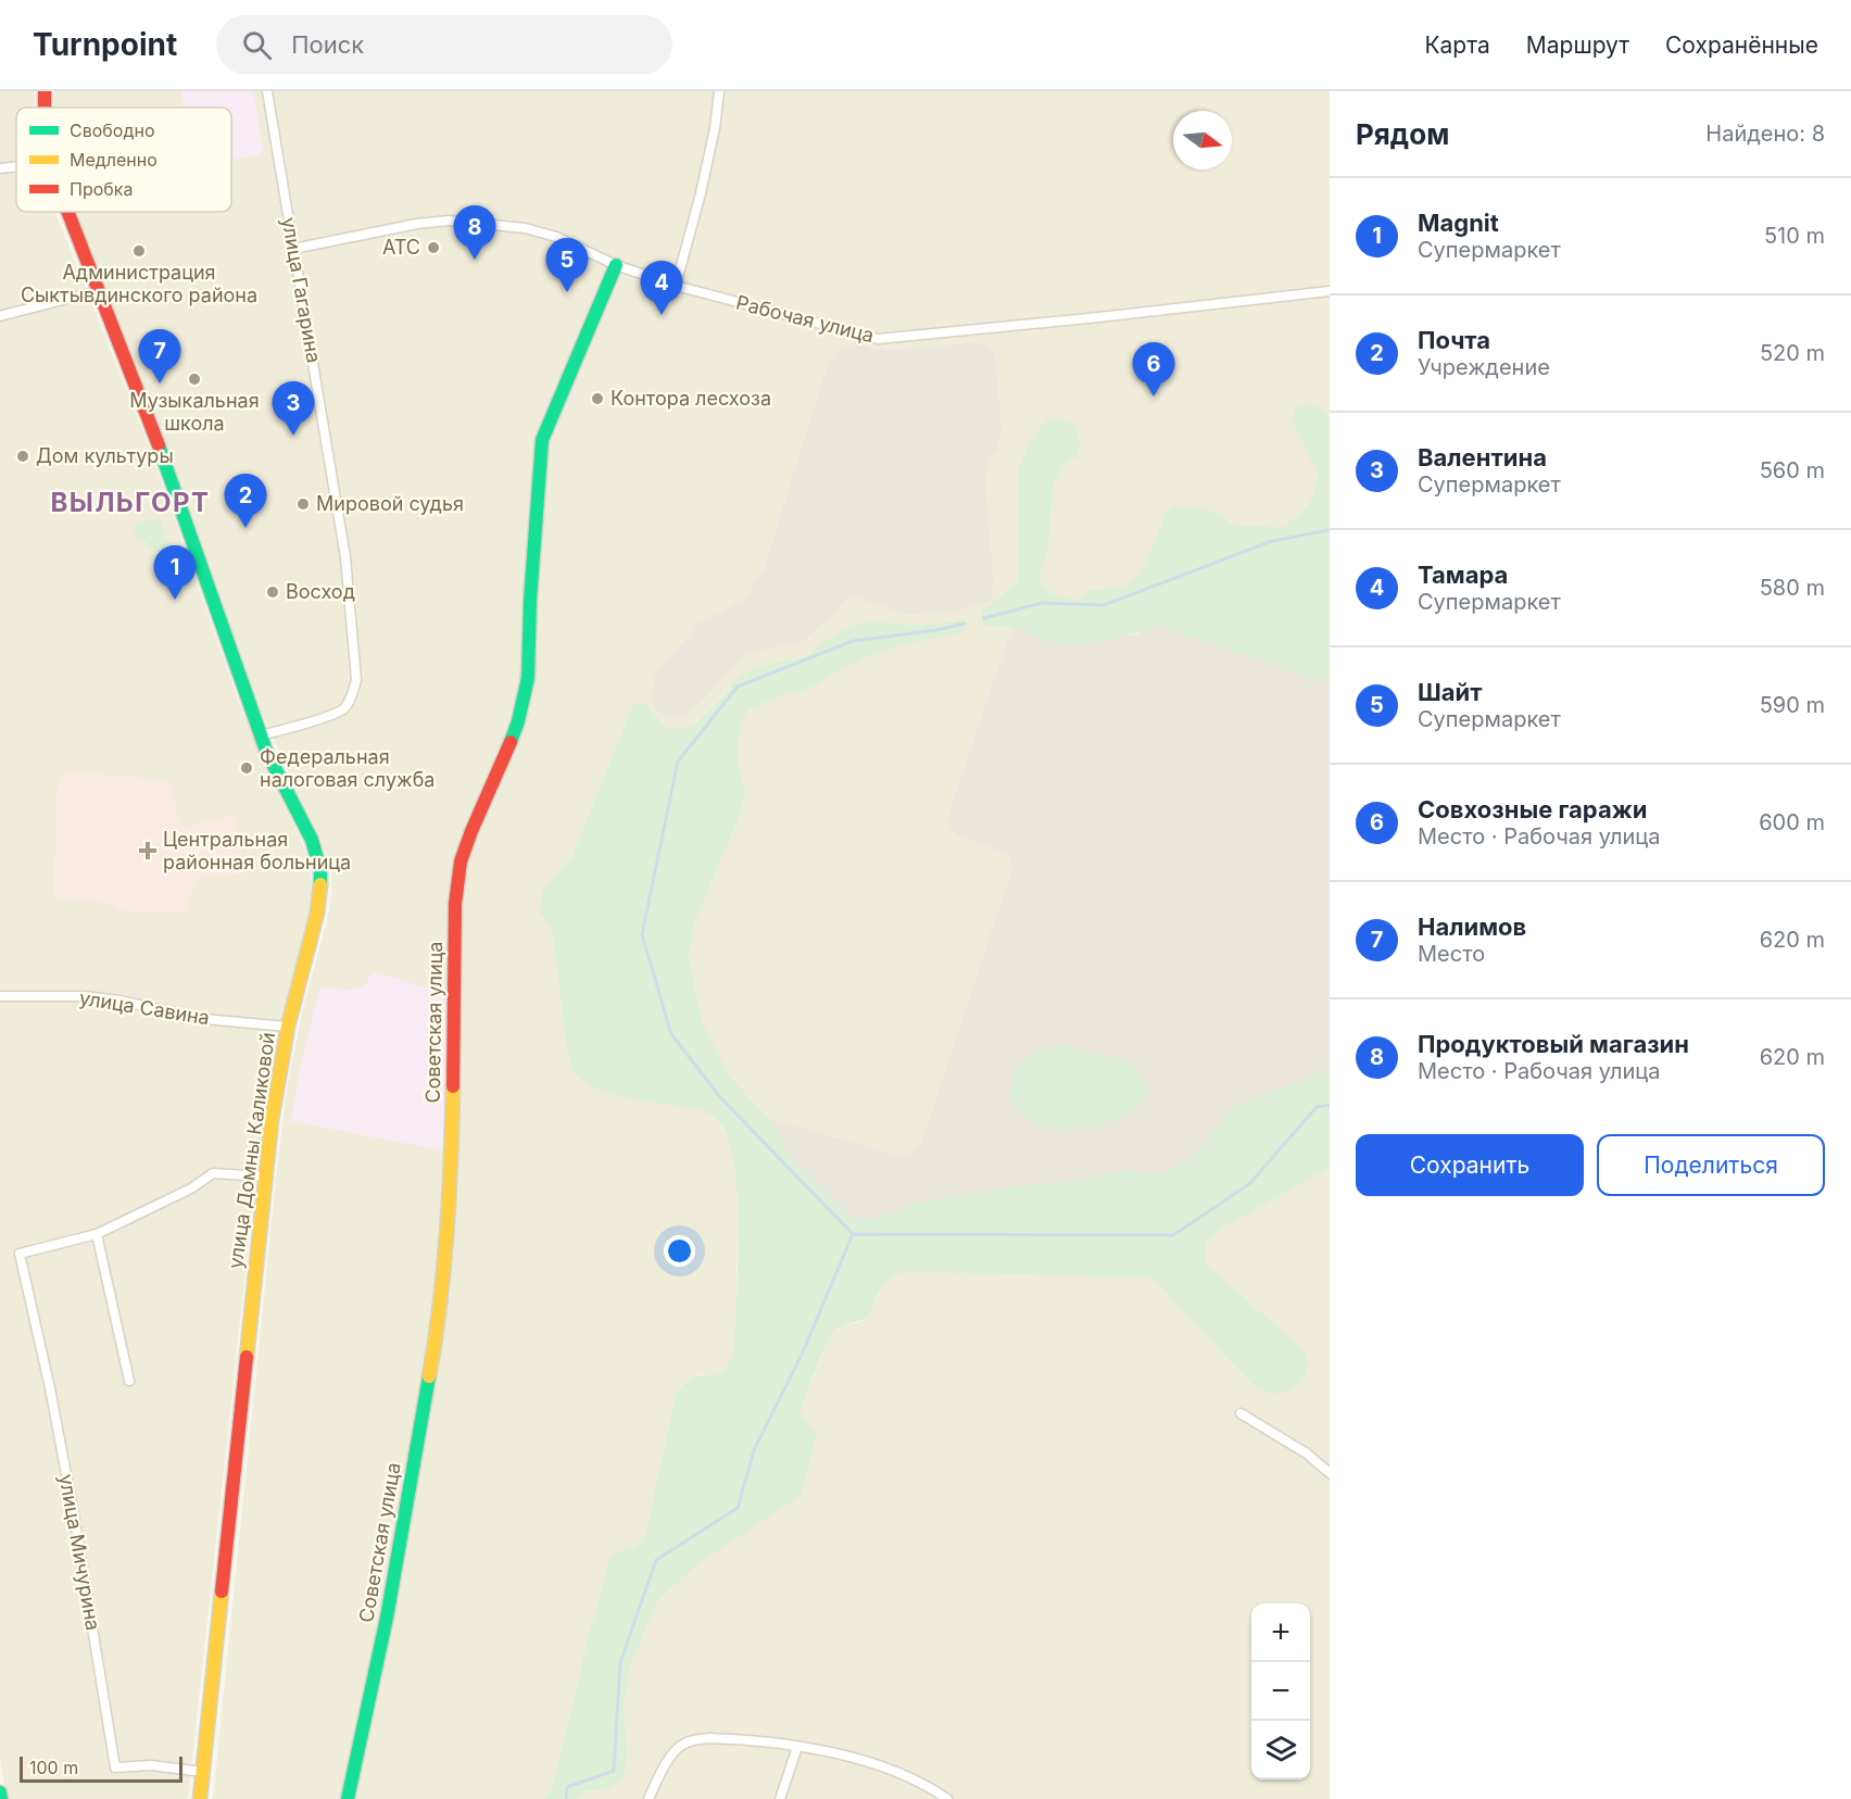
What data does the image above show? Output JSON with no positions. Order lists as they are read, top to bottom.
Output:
{
  "streets": {
    "main road": ["Советская улица", "улица Домны Каликовой"],
    "street": [
      "улица Гагарина",
      "Рабочая улица",
      "улица Савина",
      "улица Мичурина"
    ]
  },
  "crossings": [
    ["улица Гагарина", "Рабочая улица"],
    ["улица Гагарина", "улица Домны Каликовой"],
    ["Рабочая улица", "Советская улица"],
    ["улица Савина", "улица Домны Каликовой"],
    ["улица Домны Каликовой", "улица Мичурина"]
  ],
  "districts": ["ВЫЛЬГОРТ"],
  "places": {
    "other": [
      "АТС",
      "Администрация Сыктывдинского района",
      "Музыкальная школа",
      "Контора лесхоза",
      "Дом культуры",
      "Мировой судья",
      "Восход",
      "Федеральная налоговая служба"
    ],
    "health": ["Центральная районная больница"]
  },
  "legend": ["Свободно", "Медленно", "Пробка"],
  "scale_bar": "100 m",
  "north": "right",
  "page": {
    "header": "Turnpoint",
    "search": "Поиск",
    "nav": ["Карта", "Маршрут", "Сохранённые"],
    "heading": ["Рядом", "Найдено: 8"],
    "list": [
      {
        "mark": "1",
        "name": "Magnit",
        "note": "Супермаркет",
        "value": "510 m"
      },
      {
        "mark": "2",
        "name": "Почта",
        "note": "Учреждение",
        "value": "520 m"
      },
      {
        "mark": "3",
        "name": "Валентина",
        "note": "Супермаркет",
        "value": "560 m"
      },
      {
        "mark": "4",
        "name": "Тамара",
        "note": "Супермаркет",
        "value": "580 m"
      },
      {
        "mark": "5",
        "name": "Шайт",
        "note": "Супермаркет",
        "value": "590 m"
      },
      {
        "mark": "6",
        "name": "Совхозные гаражи",
        "note": "Место · Рабочая улица",
        "value": "600 m"
      },
      {
        "mark": "7",
        "name": "Налимов",
        "note": "Место",
        "value": "620 m"
      },
      {
        "mark": "8",
        "name": "Продуктовый магазин",
        "note": "Место · Рабочая улица",
        "value": "620 m"
      }
    ],
    "pins": [
      "8",
      "5",
      "4",
      "7",
      "6",
      "3",
      "2",
      "1"
    ],
    "buttons": ["Сохранить", "Поделиться"],
    "map_buttons": ["+", "−"],
    "scale": "100 m"
  }
}
